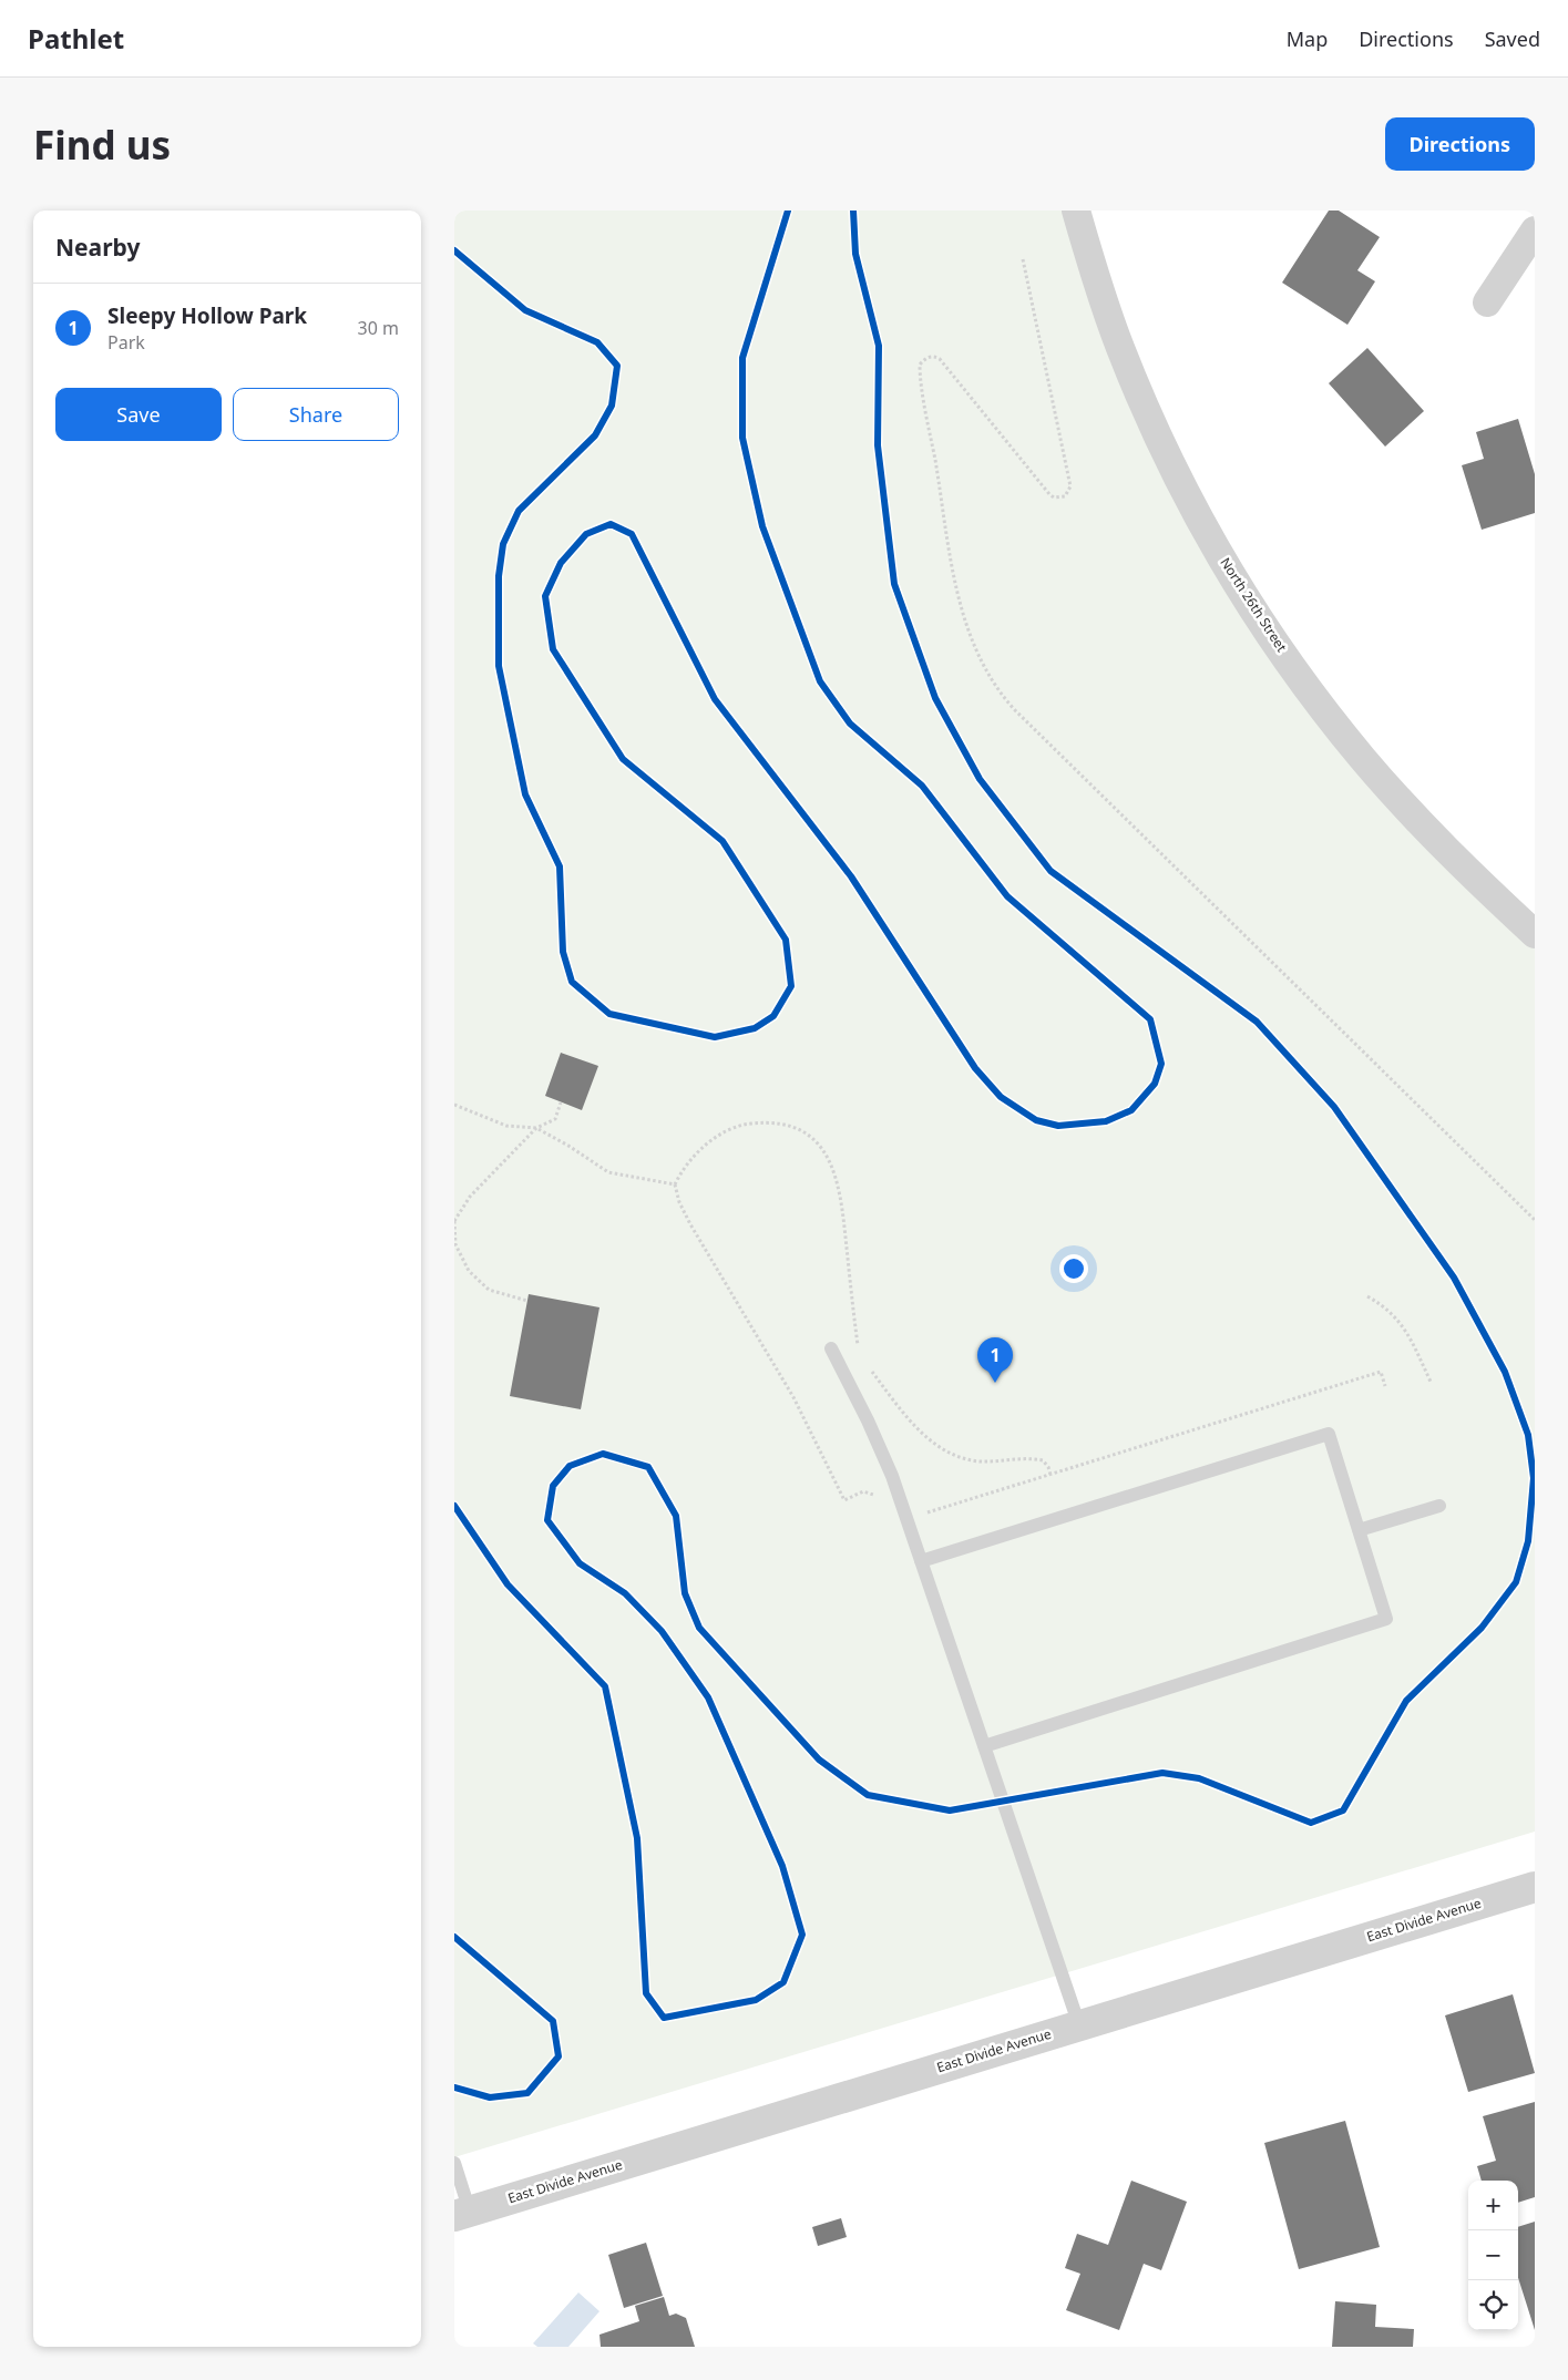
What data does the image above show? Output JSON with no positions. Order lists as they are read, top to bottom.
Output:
{
  "streets": {
    "street": ["North 26th Street", "East Divide Avenue"]
  },
  "page": {
    "header": "Pathlet",
    "nav": ["Map", "Directions", "Saved"],
    "buttons": [
      "Directions",
      ["Save", "Share"]
    ],
    "title": "Find us",
    "heading": "Nearby",
    "list": [
      {
        "mark": "1",
        "name": "Sleepy Hollow Park",
        "note": "Park",
        "value": "30 m"
      }
    ],
    "pins": "1",
    "map_buttons": ["+", "−"]
  }
}
